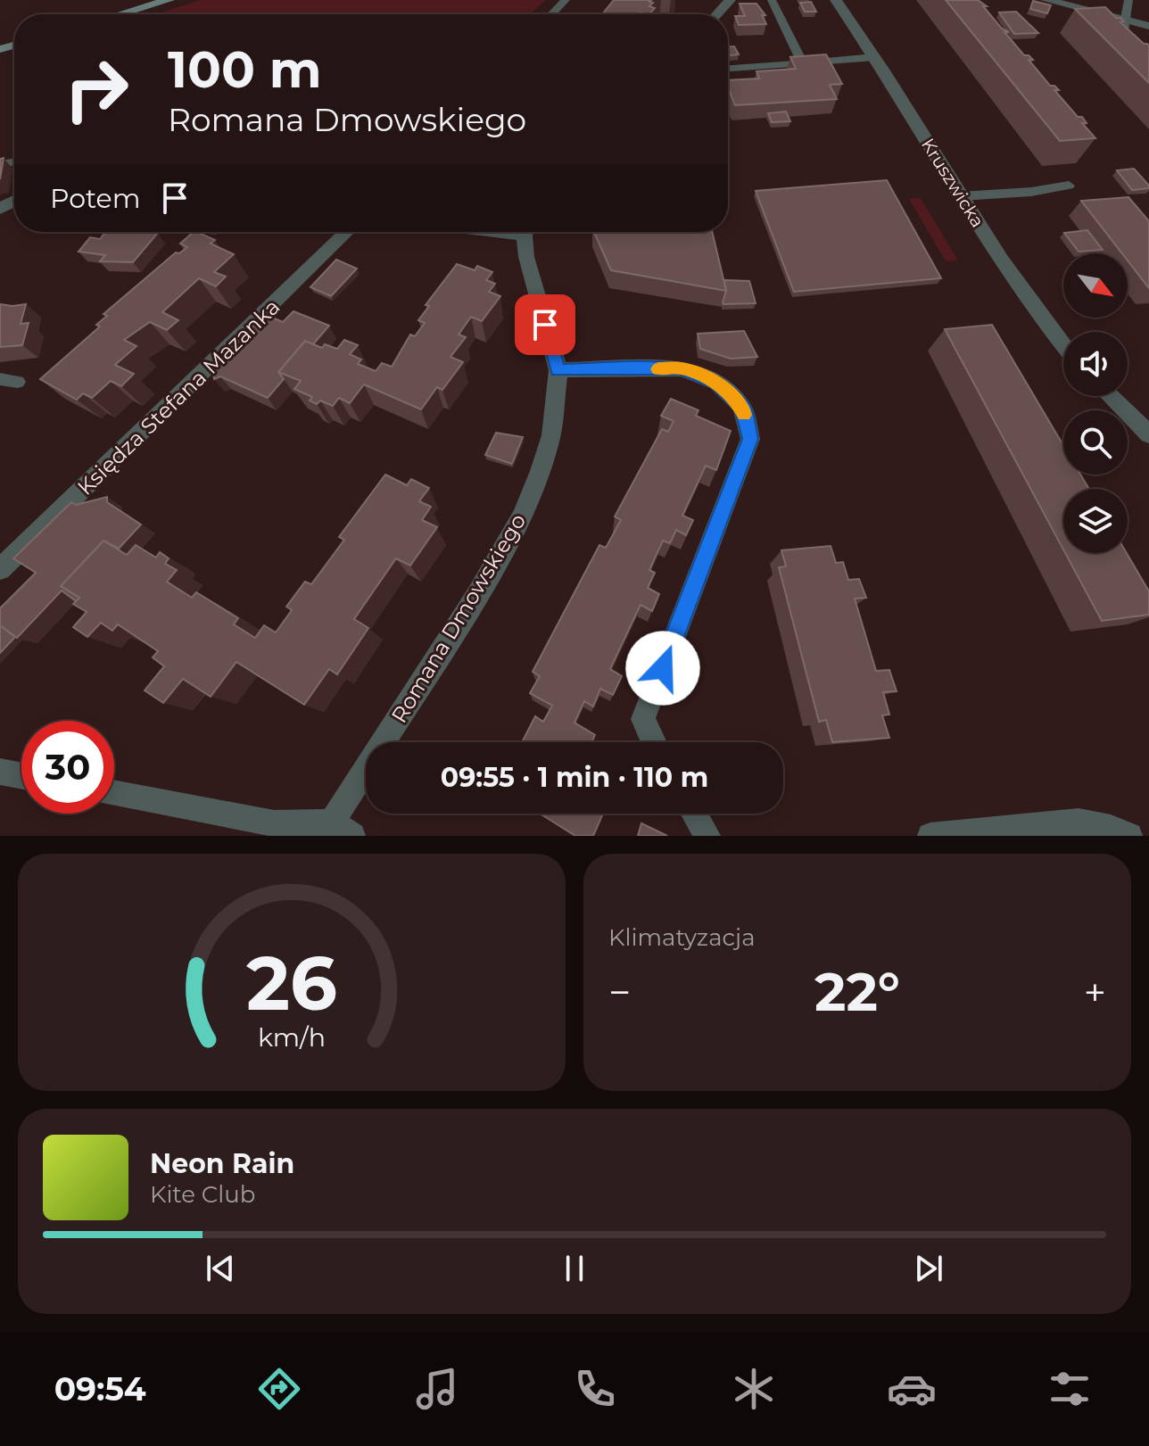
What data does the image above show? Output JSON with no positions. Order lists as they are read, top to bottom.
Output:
{
  "streets": {
    "street": ["Kruszwicka", "Księdza Stefana Mazanka", "Romana Dmowskiego"]
  },
  "north": "bottom right",
  "page": {
    "turn": ["100 m", "Romana Dmowskiego"],
    "then": "Potem",
    "limit": "30",
    "trip": "09:55 · 1 min · 110 m",
    "tile": "Klimatyzacja",
    "heat": ["−", "22°", "+"],
    "song": ["Neon Rain", "Kite Club"],
    "tabs": "09:54",
    "gauge": ["26", "km/h"]
  }
}
